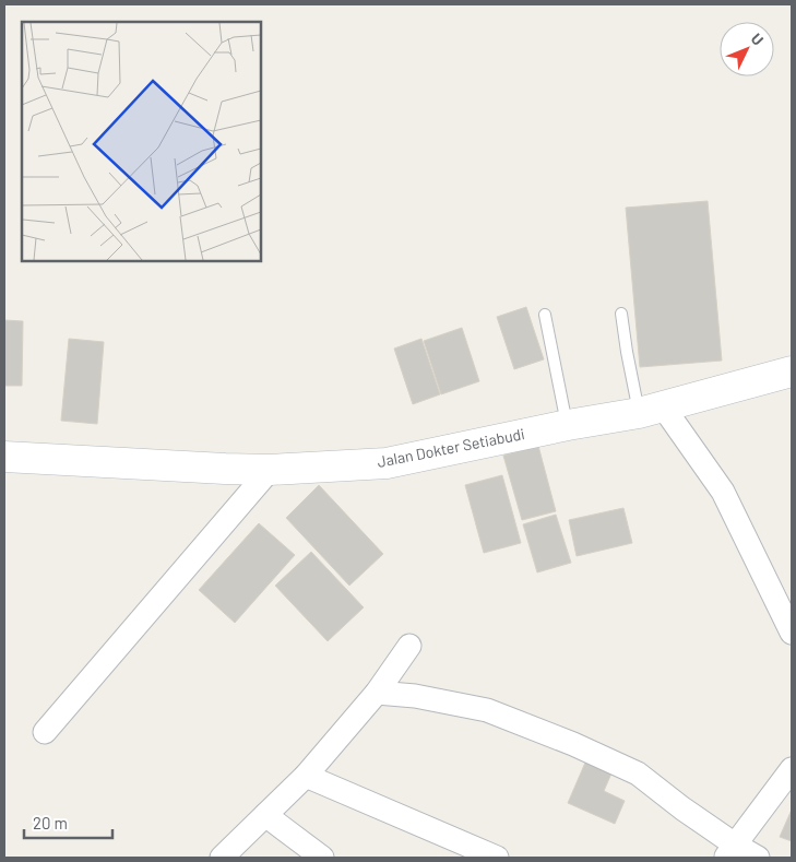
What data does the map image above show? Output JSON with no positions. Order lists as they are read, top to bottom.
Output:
{
  "streets": {
    "street": ["Jalan Dokter Setiabudi"]
  },
  "scale_bar": "20 m",
  "north": "top right"
}
